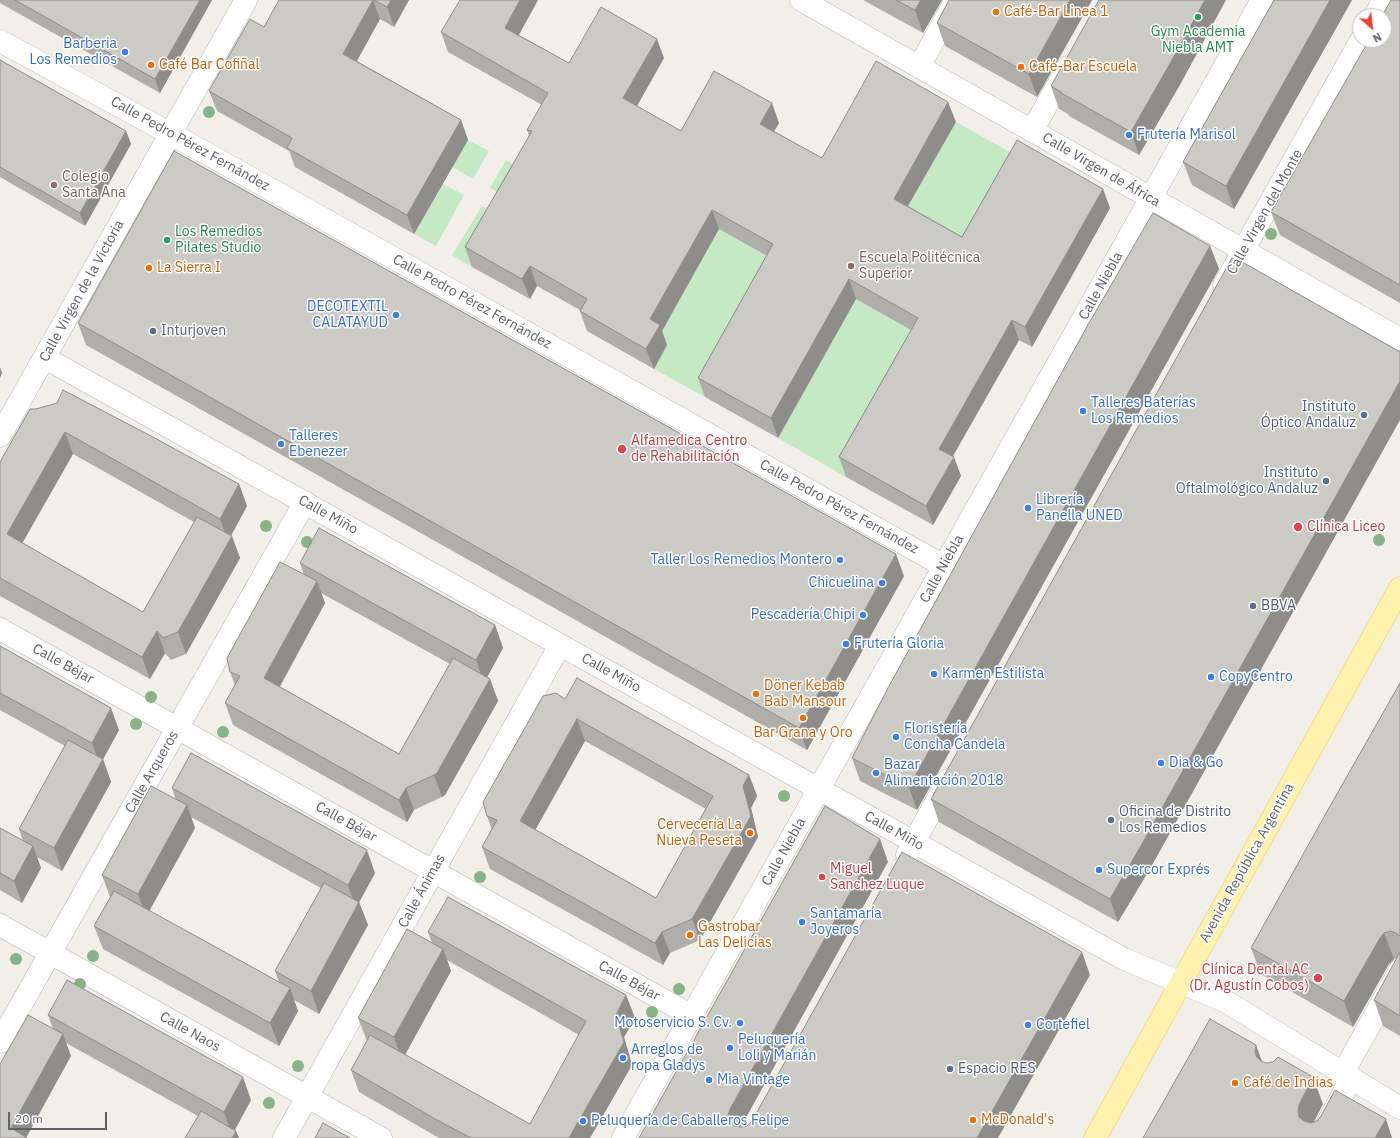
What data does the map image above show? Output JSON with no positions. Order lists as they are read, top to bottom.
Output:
{
  "streets": {
    "main road": ["Avenida República Argentina"],
    "street": [
      "Calle Pedro Pérez Fernández",
      "Calle Virgen de África",
      "Calle Virgen del Monte",
      "Calle Niebla",
      "Calle Virgen de la Victoria",
      "Calle Miño",
      "Calle Béjar",
      "Calle Arqueros",
      "Calle Ánimas",
      "Calle Naos"
    ]
  },
  "crossings": [
    ["Calle Pedro Pérez Fernández", "Calle Niebla"],
    ["Calle Pedro Pérez Fernández", "Calle Virgen de la Victoria"],
    ["Calle Virgen de África", "Calle Virgen del Monte"],
    ["Calle Virgen de África", "Calle Niebla"],
    ["Calle Niebla", "Calle Miño"],
    ["Calle Niebla", "Calle Béjar"],
    ["Calle Virgen de la Victoria", "Calle Miño"],
    ["Calle Miño", "Calle Arqueros"],
    ["Calle Miño", "Avenida República Argentina"],
    ["Calle Miño", "Calle Ánimas"],
    ["Calle Béjar", "Calle Arqueros"],
    ["Calle Béjar", "Calle Ánimas"],
    ["Calle Arqueros", "Calle Naos"],
    ["Calle Ánimas", "Calle Naos"]
  ],
  "places": [
    "Café-Bar Linea 1",
    "Gym Academia Niebla AMT",
    "Barberia Los Remedios",
    "Café Bar Cofiñal",
    "Café-Bar Escuela",
    "Frutería Marisol",
    "Colegio Santa Ana",
    "Los Remedios Pilates Studio",
    "Escuela Politécnica Superior",
    "La Sierra I",
    "DECOTEXTIL CALATAYUD",
    "Inturjoven",
    "Talleres Baterías Los Remedios",
    "Instituto Óptico Andaluz",
    "Talleres Ebenezer",
    "Alfamedica Centro de Rehabilitación",
    "Instituto Oftalmológico Andaluz",
    "Librería Panella UNED",
    "Clínica Liceo",
    "Taller Los Remedios Montero",
    "Chicuelina",
    "BBVA",
    "Pescadería Chipi",
    "Frutería Gloria",
    "Karmen Estilista",
    "CopyCentro",
    "Döner Kebab Bab Mansour",
    "Bar Grana y Oro",
    "Floristería Concha Candela",
    "Dia & Go",
    "Bazar Alimentación 2018",
    "Oficina de Distrito Los Remedios",
    "Cervecería La Nueva Peseta",
    "Supercor Exprés",
    "Miguel Sanchez Luque",
    "Santamaría Joyeros",
    "Gastrobar Las Delicias",
    "Clínica Dental AC (Dr. Agustín Cobos)",
    "Motoservicio S. Cv.",
    "Cortefiel",
    "Peluquería Loli y Marián",
    "Arreglos de ropa Gladys",
    "Espacio RES",
    "Mia Vintage",
    "Café de Indias",
    "McDonald's",
    "Peluquería de Caballeros Felipe"
  ],
  "scale_bar": "20 m",
  "north": "bottom right"
}
